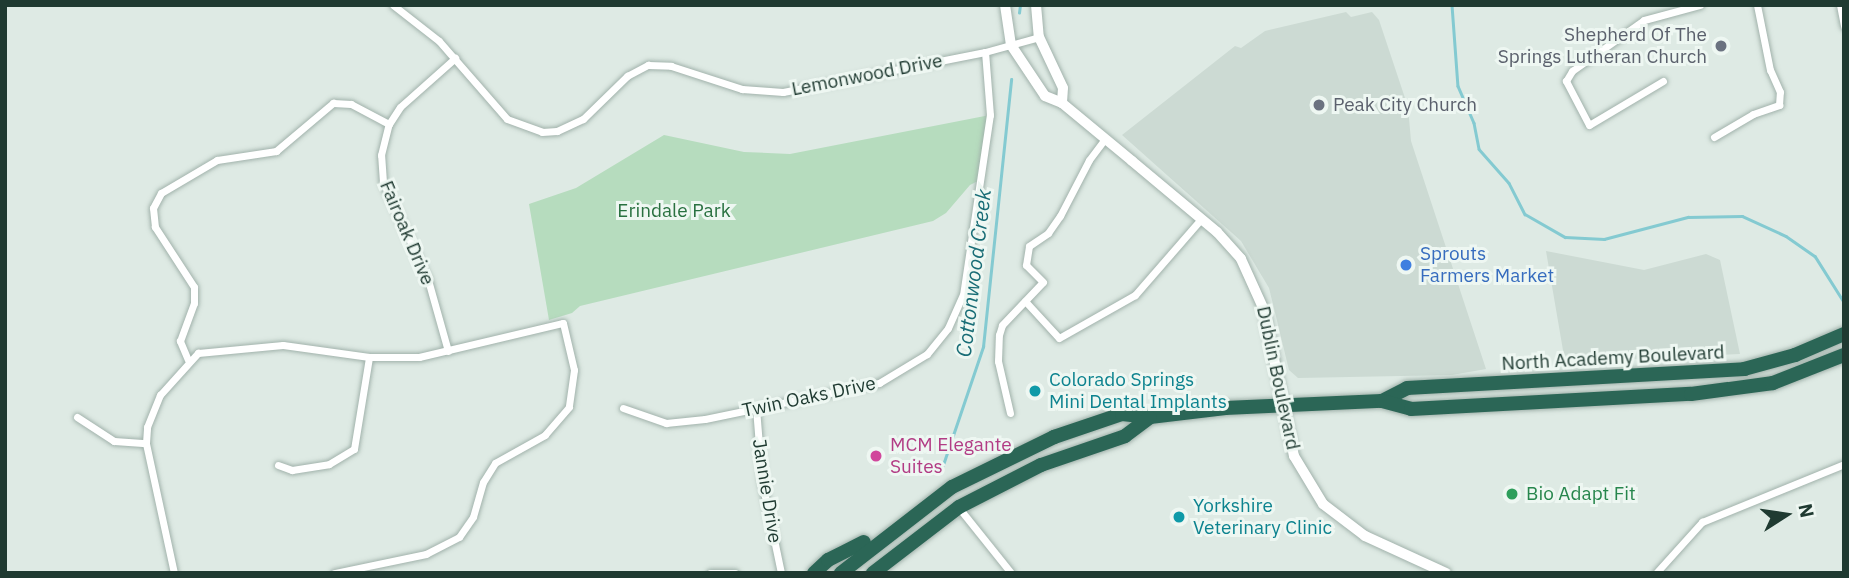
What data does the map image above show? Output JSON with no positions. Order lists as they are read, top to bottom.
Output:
{
  "streets": {
    "highway": ["North Academy Boulevard"],
    "main road": ["Dublin Boulevard"],
    "street": [
      "Lemonwood Drive",
      "Fairoak Drive",
      "Twin Oaks Drive",
      "Jannie Drive"
    ]
  },
  "crossings": [
    ["Lemonwood Drive", "Fairoak Drive"],
    ["Lemonwood Drive", "Dublin Boulevard"],
    ["Lemonwood Drive", "Twin Oaks Drive"],
    ["North Academy Boulevard", "Dublin Boulevard"],
    ["Twin Oaks Drive", "Jannie Drive"]
  ],
  "water": ["Cottonwood Creek"],
  "parks": ["Erindale Park"],
  "places": [
    "Shepherd Of The Springs Lutheran Church",
    "Peak City Church",
    "Sprouts Farmers Market",
    "Colorado Springs Mini Dental Implants",
    "MCM Elegante Suites",
    "Bio Adapt Fit",
    "Yorkshire Veterinary Clinic"
  ],
  "north": "right"
}
